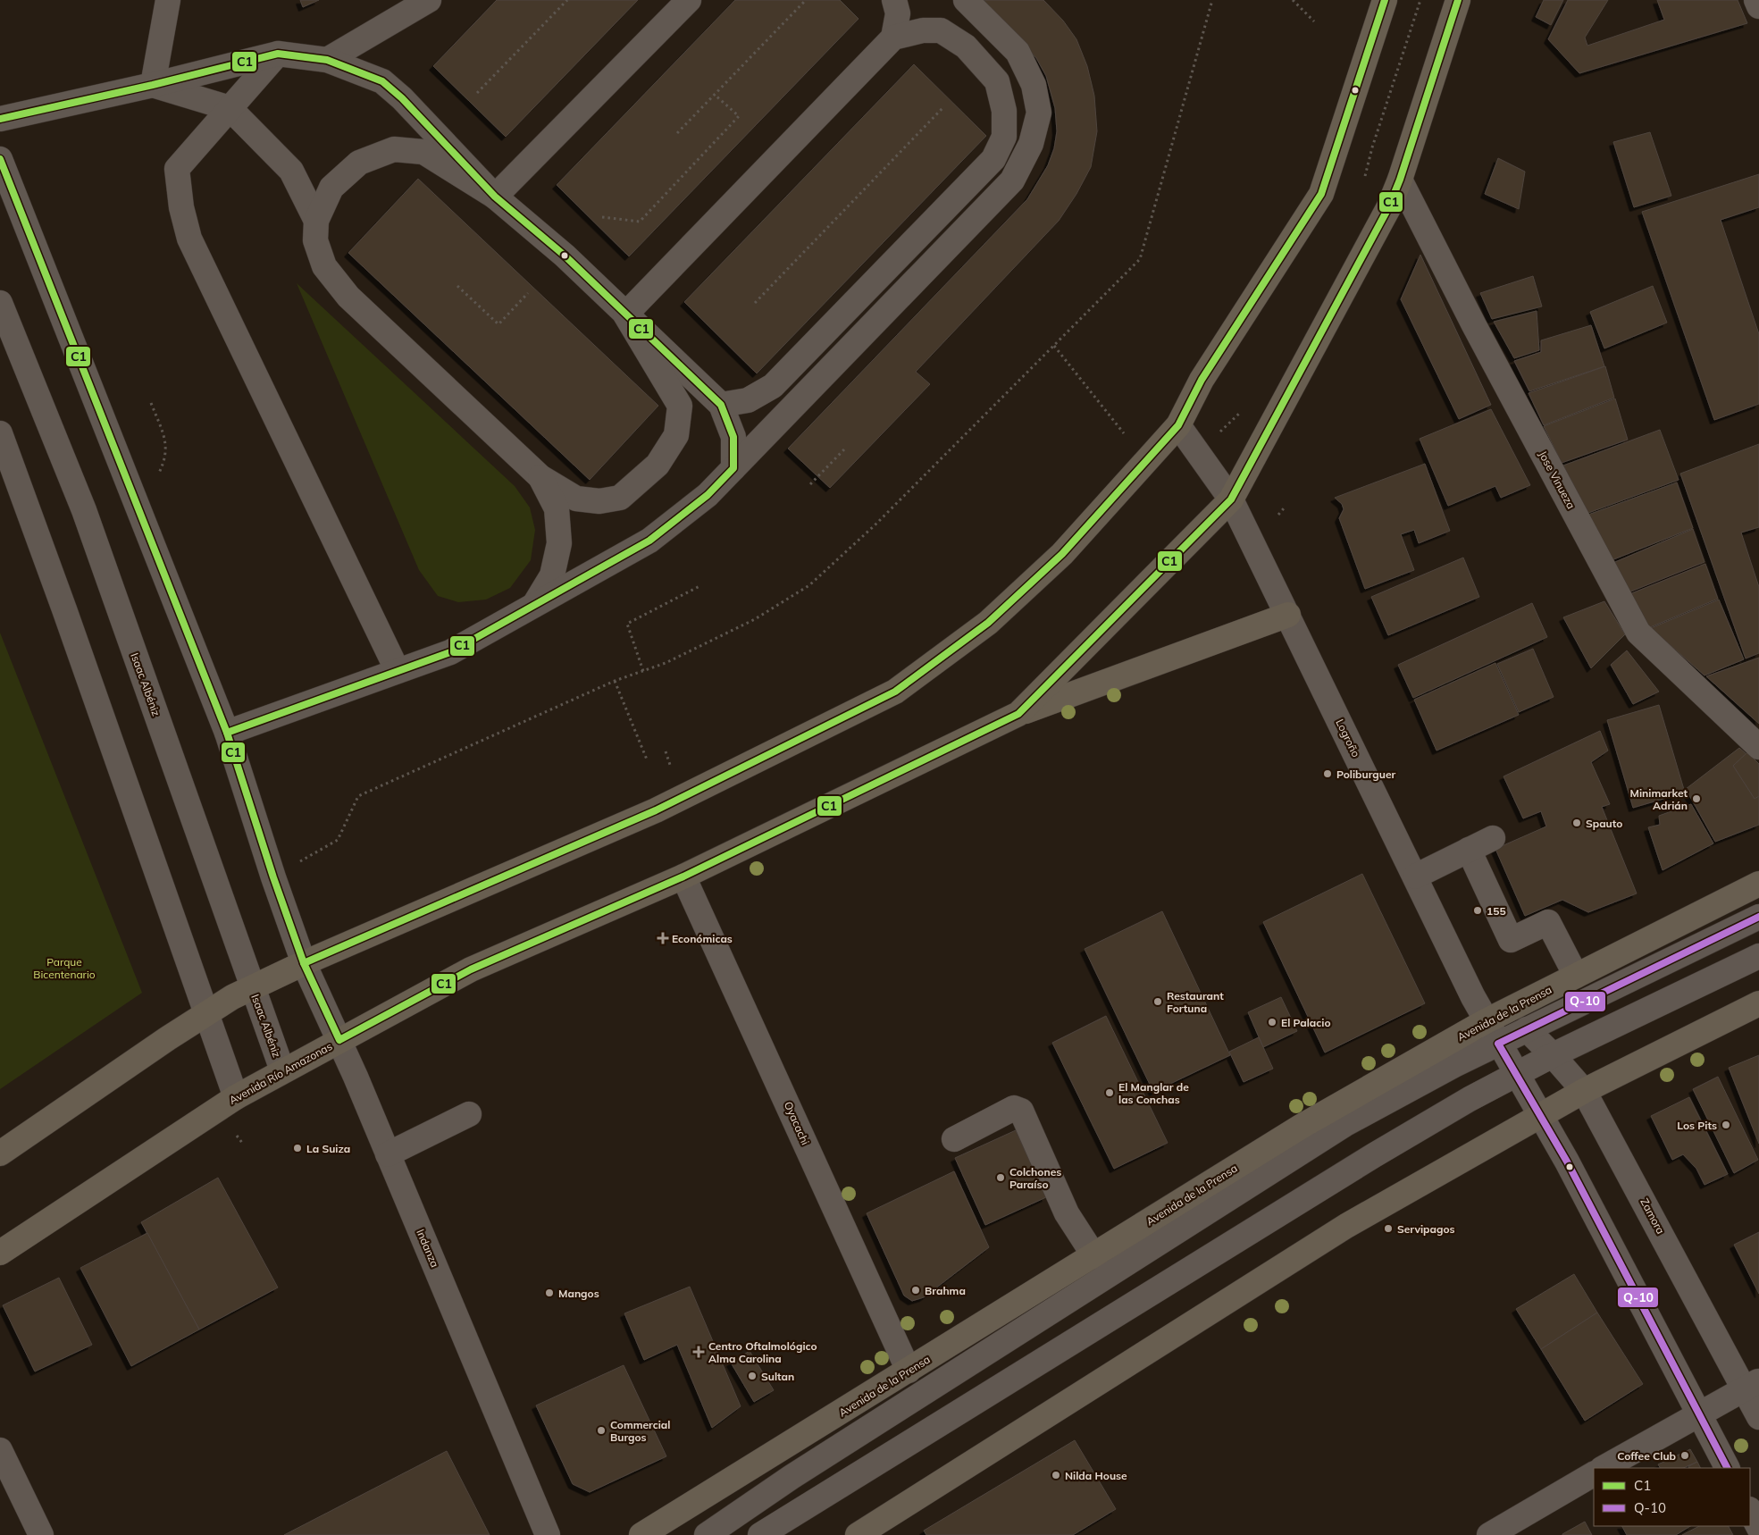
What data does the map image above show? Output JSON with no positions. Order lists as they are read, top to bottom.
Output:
{
  "streets": {
    "main road": ["Avenida de la Prensa", "Avenida Río Amazonas"],
    "street": [
      "Jose Vinueza",
      "Isaac Albéniz",
      "Logroño",
      "Oyacachi",
      "Zamora",
      "Indanza"
    ]
  },
  "crossings": [
    ["Jose Vinueza", "Avenida Río Amazonas"],
    ["Isaac Albéniz", "Avenida Río Amazonas"],
    ["Logroño", "Avenida de la Prensa"],
    ["Logroño", "Avenida Río Amazonas"],
    ["Avenida de la Prensa", "Oyacachi"],
    ["Avenida Río Amazonas", "Oyacachi"],
    ["Avenida Río Amazonas", "Indanza"]
  ],
  "parks": ["Parque Bicentenario"],
  "places": {
    "other": [
      "Poliburguer",
      "Minimarket Adrián",
      "Spauto",
      "155",
      "Restaurant Fortuna",
      "El Palacio",
      "El Manglar de las Conchas",
      "Los Pits",
      "La Suiza",
      "Colchones Paraíso",
      "Servipagos",
      "Brahma",
      "Mangos",
      "Sultan",
      "Commercial Burgos",
      "Coffee Club",
      "Nilda House"
    ],
    "health": ["Económicas", "Centro Oftalmológico Alma Carolina"]
  },
  "lines": ["transit line C1", "transit line Q-10"],
  "legend": ["C1", "Q-10"]
}
